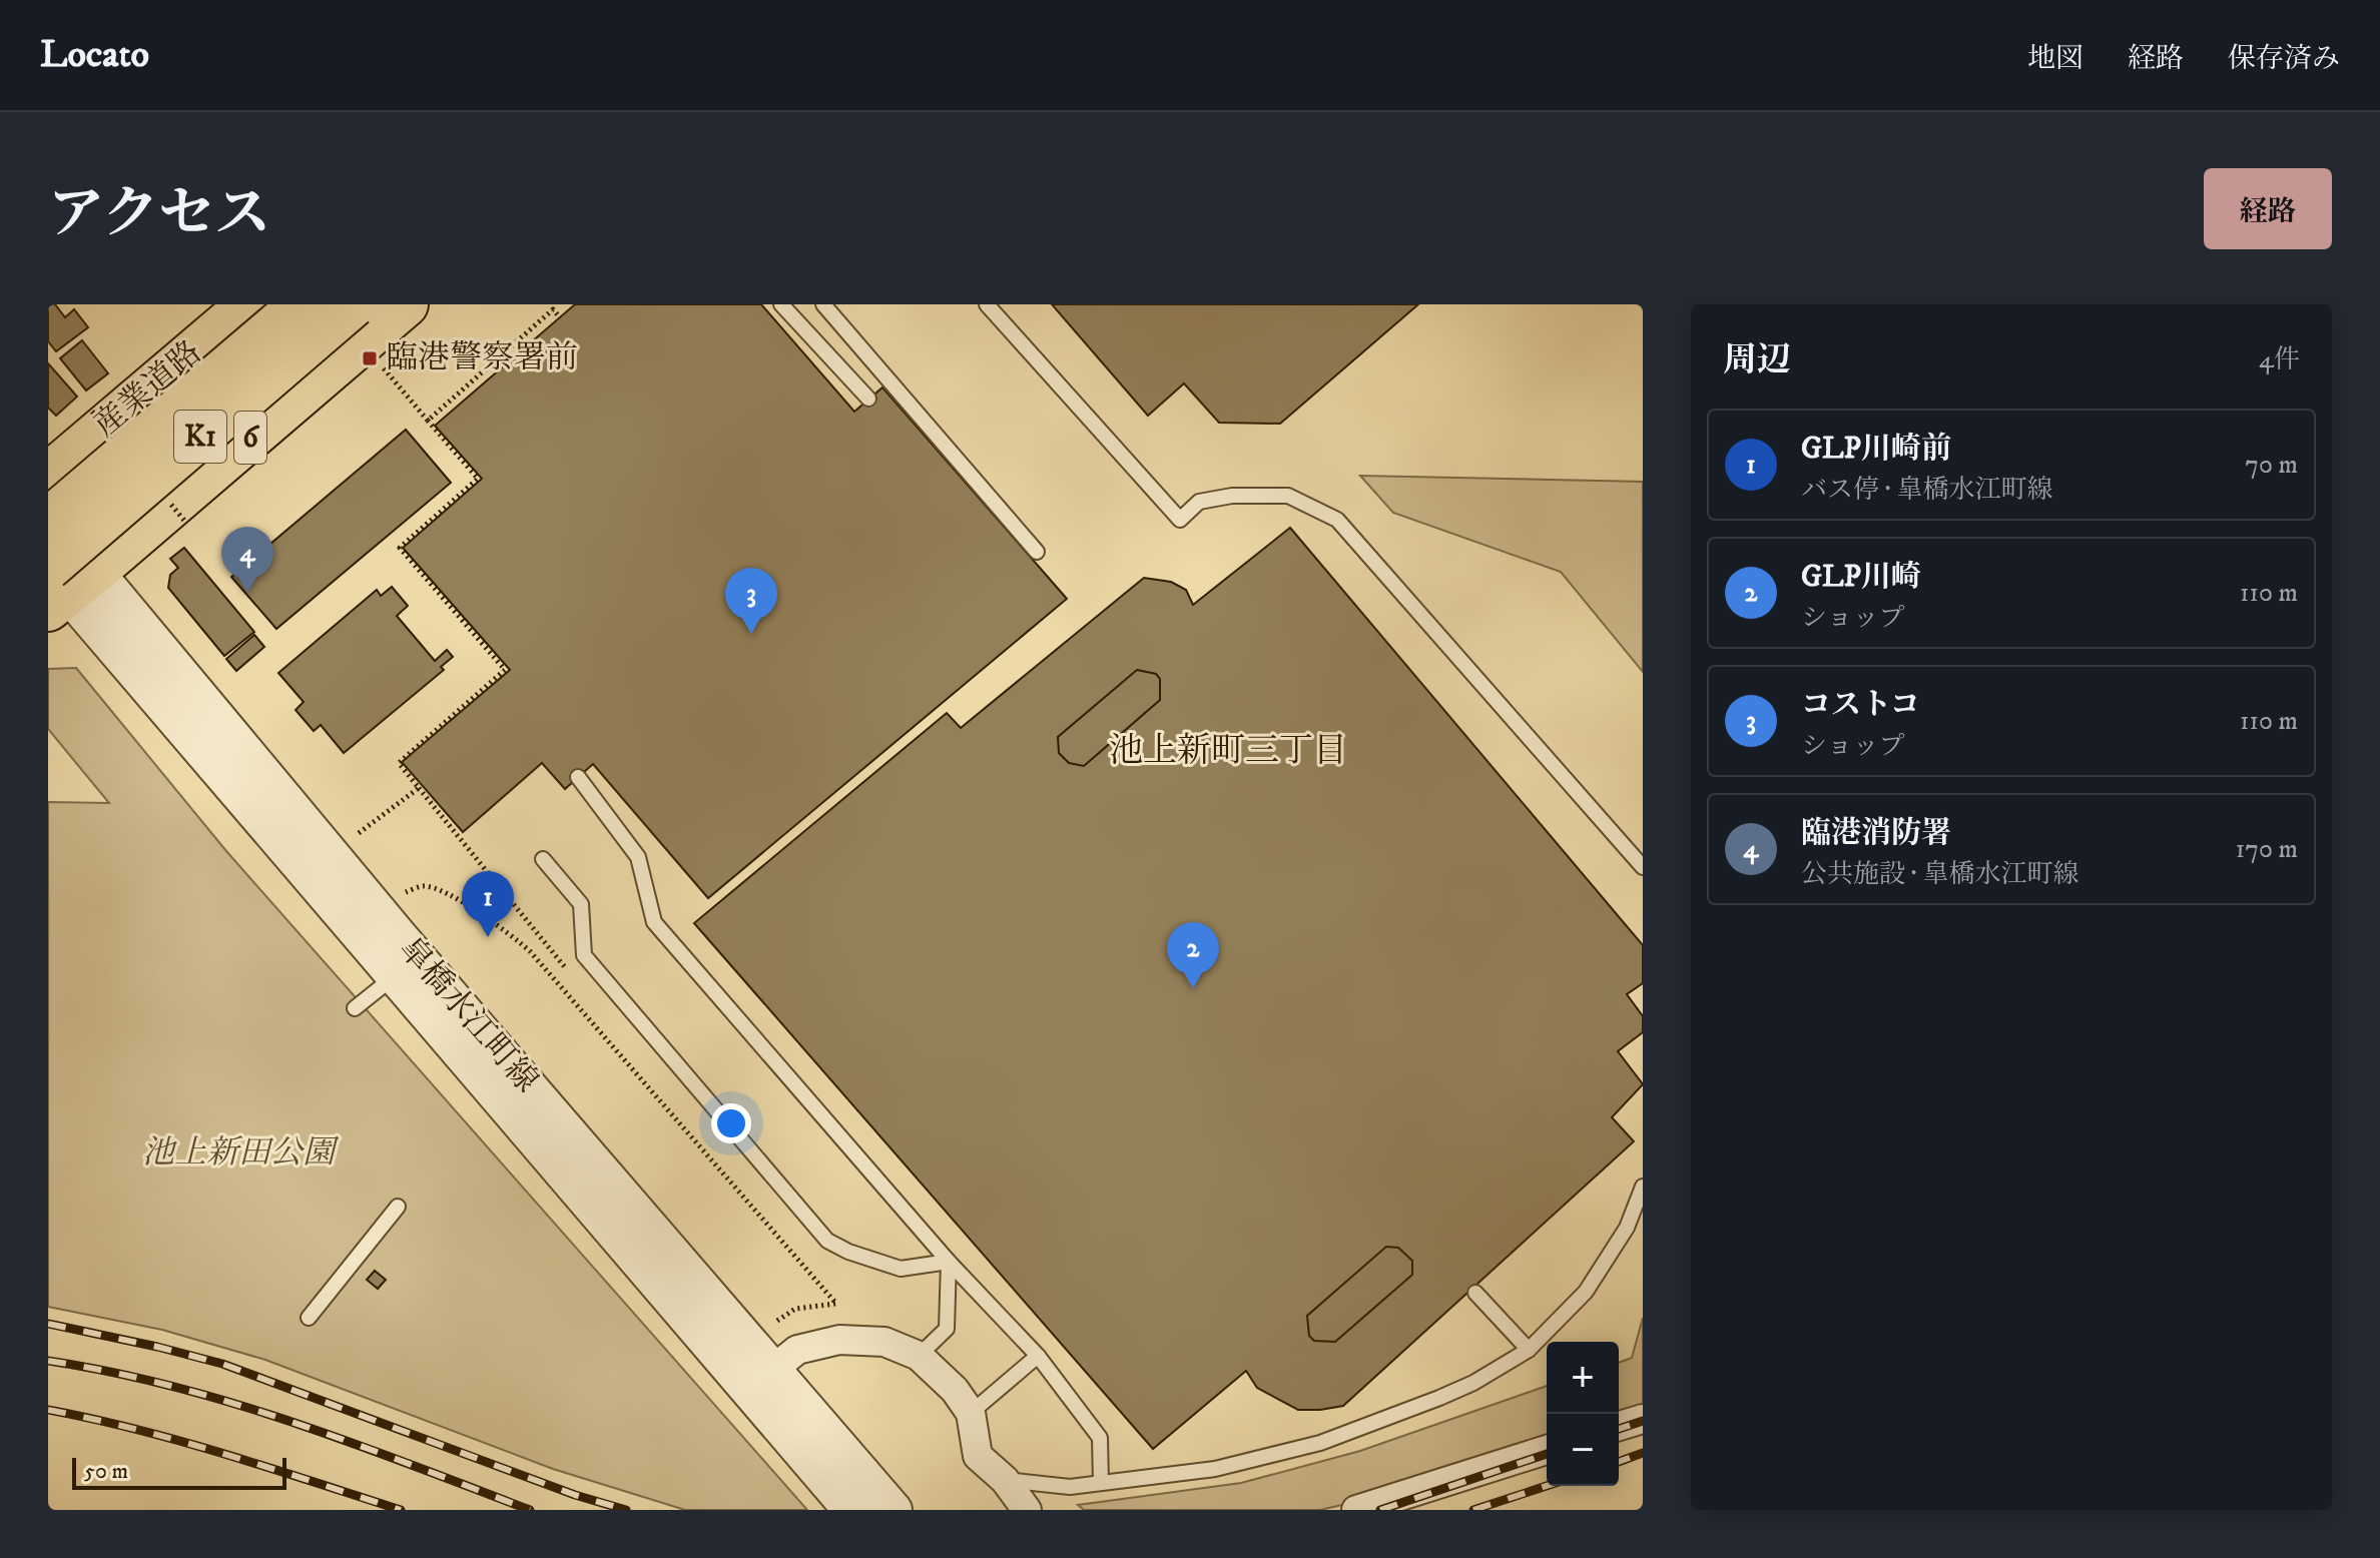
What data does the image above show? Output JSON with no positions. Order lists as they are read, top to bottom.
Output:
{
  "streets": {
    "main road": ["産業道路", "K1", "6"],
    "street": ["皐橋水江町線"]
  },
  "crossings": [
    ["K1", "6"],
    ["K1", "皐橋水江町線"],
    ["6", "皐橋水江町線"]
  ],
  "districts": ["池上新町三丁目"],
  "parks": ["池上新田公園"],
  "places": {
    "transit": ["臨港警察署前"]
  },
  "scale_bar": "50 m",
  "page": {
    "header": "Locato",
    "nav": ["地図", "経路", "保存済み"],
    "title": "アクセス",
    "buttons": "経路",
    "heading": ["周辺", "4件"],
    "list": [
      {
        "mark": "1",
        "name": "GLP川崎前",
        "note": "バス停 · 皐橋水江町線",
        "value": "70 m"
      },
      {
        "mark": "2",
        "name": "GLP川崎",
        "note": "ショップ",
        "value": "110 m"
      },
      {
        "mark": "3",
        "name": "コストコ",
        "note": "ショップ",
        "value": "110 m"
      },
      {
        "mark": "4",
        "name": "臨港消防署",
        "note": "公共施設 · 皐橋水江町線",
        "value": "170 m"
      }
    ],
    "pins": [
      "4",
      "3",
      "1",
      "2"
    ],
    "map_buttons": ["+", "−"],
    "scale": "50 m"
  }
}
